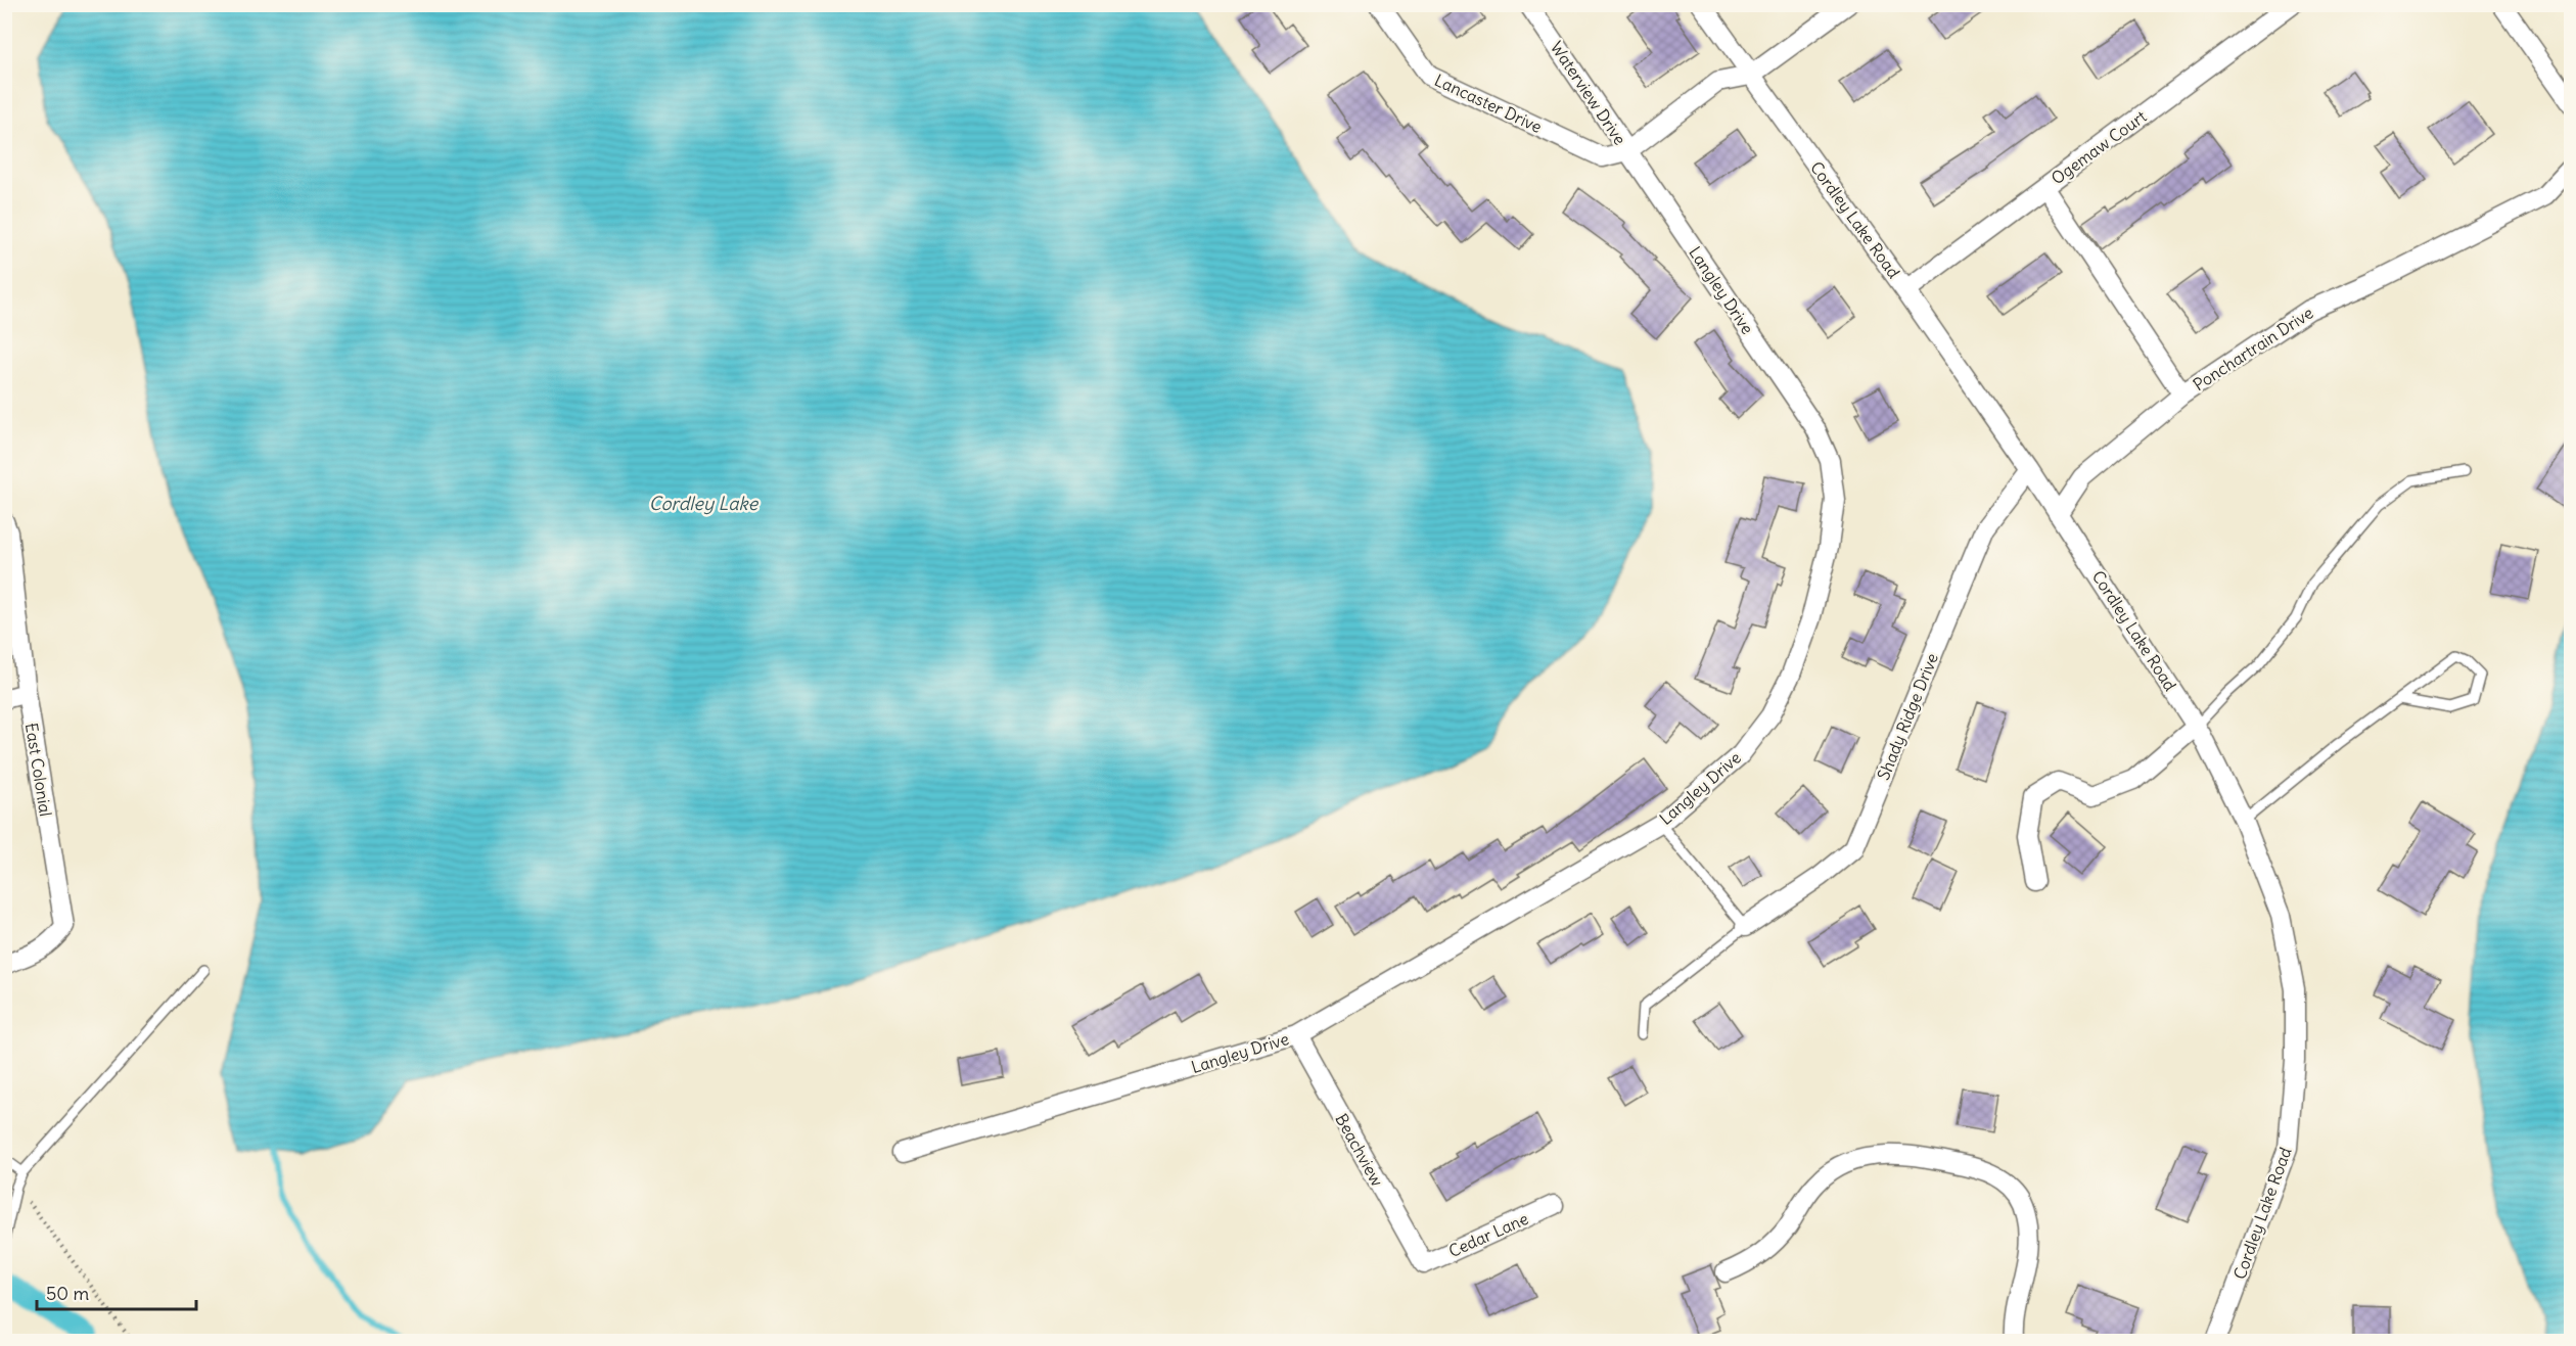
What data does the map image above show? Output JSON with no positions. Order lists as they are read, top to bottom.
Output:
{
  "streets": {
    "street": [
      "Waterview Drive",
      "Lancaster Drive",
      "Ogemaw Court",
      "Cordley Lake Road",
      "Langley Drive",
      "Ponchartrain Drive",
      "Shady Ridge Drive",
      "East Colonial",
      "Beachview",
      "Cedar Lane"
    ]
  },
  "crossings": [
    ["Waterview Drive", "Lancaster Drive"],
    ["Waterview Drive", "Langley Drive"],
    ["Lancaster Drive", "Langley Drive"],
    ["Ogemaw Court", "Cordley Lake Road"],
    ["Cordley Lake Road", "Ponchartrain Drive"],
    ["Cordley Lake Road", "Shady Ridge Drive"],
    ["Langley Drive", "Beachview"],
    ["Beachview", "Cedar Lane"]
  ],
  "water": ["Cordley Lake"],
  "scale_bar": "50 m"
}
